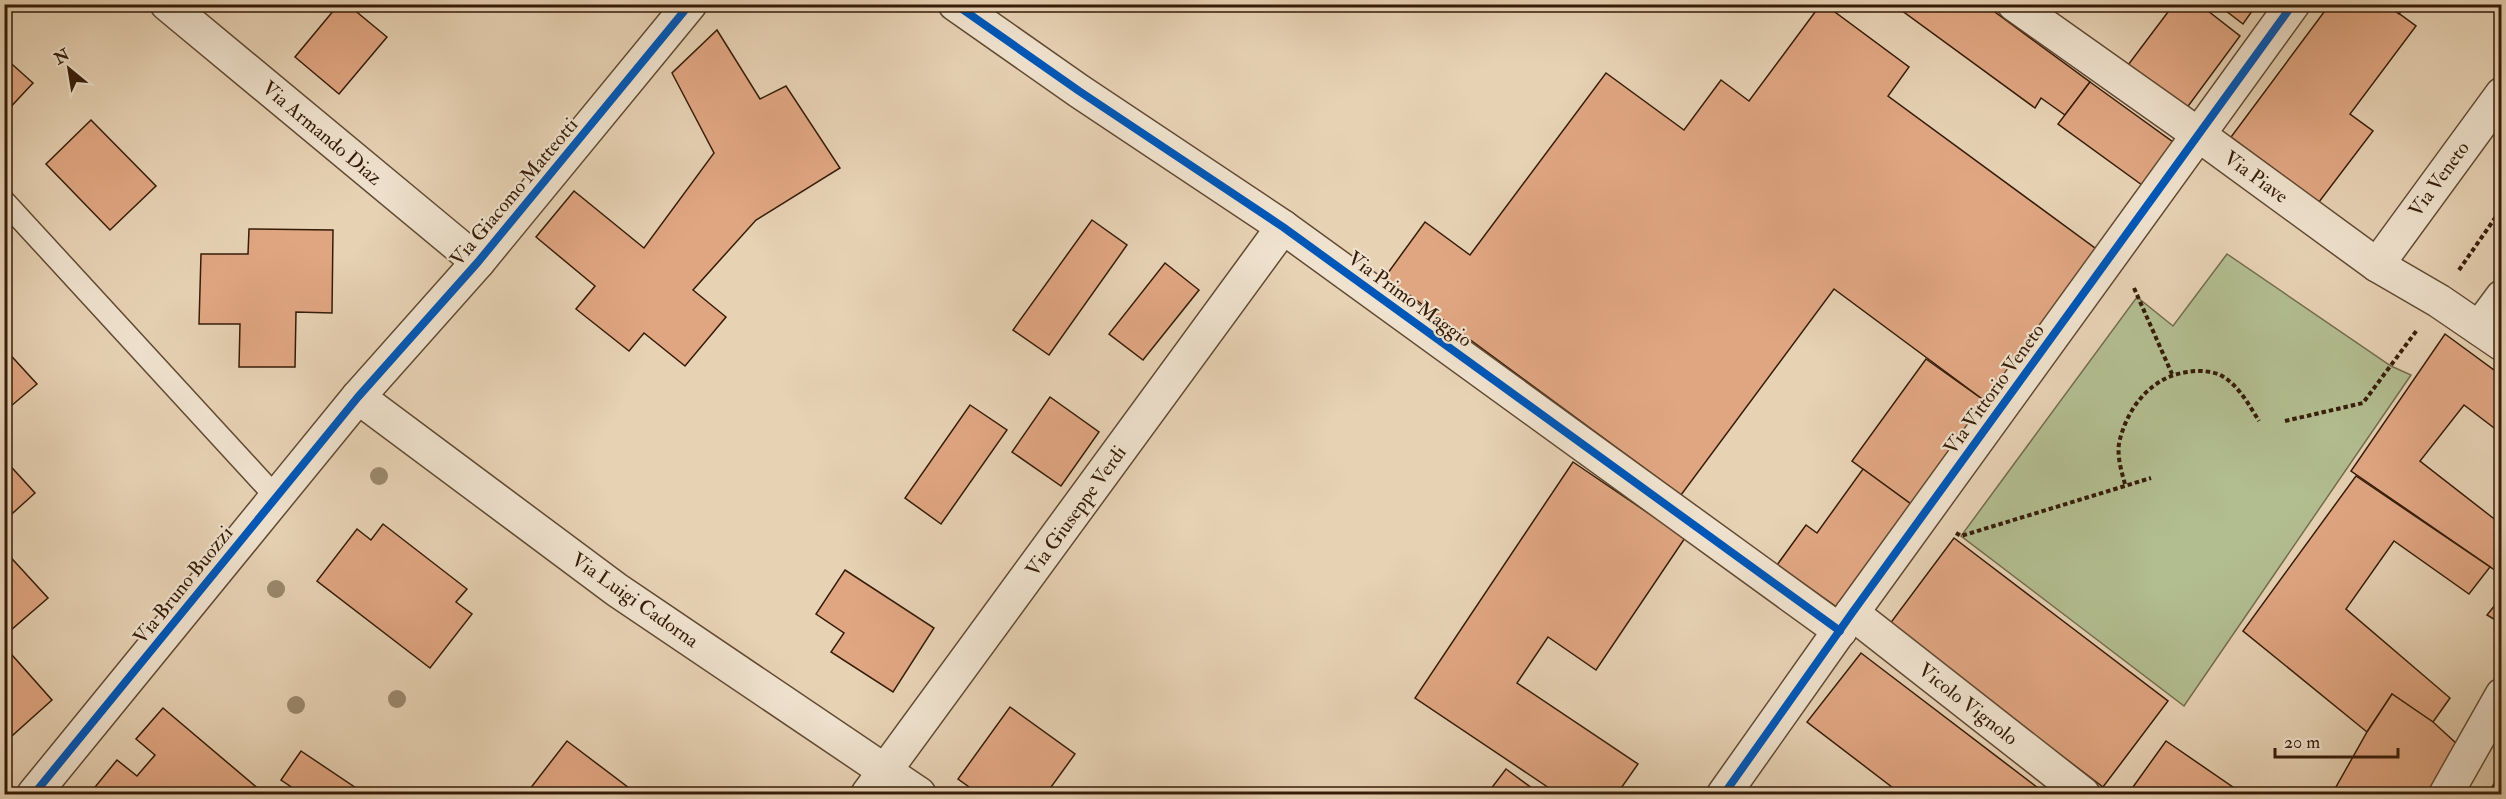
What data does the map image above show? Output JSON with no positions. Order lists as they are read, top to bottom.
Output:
{
  "streets": {
    "street": [
      "Via Armando Diaz",
      "Via Piave",
      "Via Veneto",
      "Via Giacomo Matteotti",
      "Via Primo Maggio",
      "Via Vittorio Veneto",
      "Via Giuseppe Verdi",
      "Via Bruno Buozzi",
      "Via Luigi Cadorna",
      "Vicolo Vignolo"
    ]
  },
  "crossings": [
    ["Via Armando Diaz", "Via Giacomo Matteotti"],
    ["Via Piave", "Via Veneto"],
    ["Via Piave", "Via Vittorio Veneto"],
    ["Via Giacomo Matteotti", "Via Bruno Buozzi"],
    ["Via Giacomo Matteotti", "Via Luigi Cadorna"],
    ["Via Primo Maggio", "Via Vittorio Veneto"],
    ["Via Primo Maggio", "Via Giuseppe Verdi"],
    ["Via Primo Maggio", "Vicolo Vignolo"],
    ["Via Vittorio Veneto", "Vicolo Vignolo"],
    ["Via Giuseppe Verdi", "Via Luigi Cadorna"],
    ["Via Bruno Buozzi", "Via Luigi Cadorna"]
  ],
  "scale_bar": "20 m",
  "north": "top left"
}
